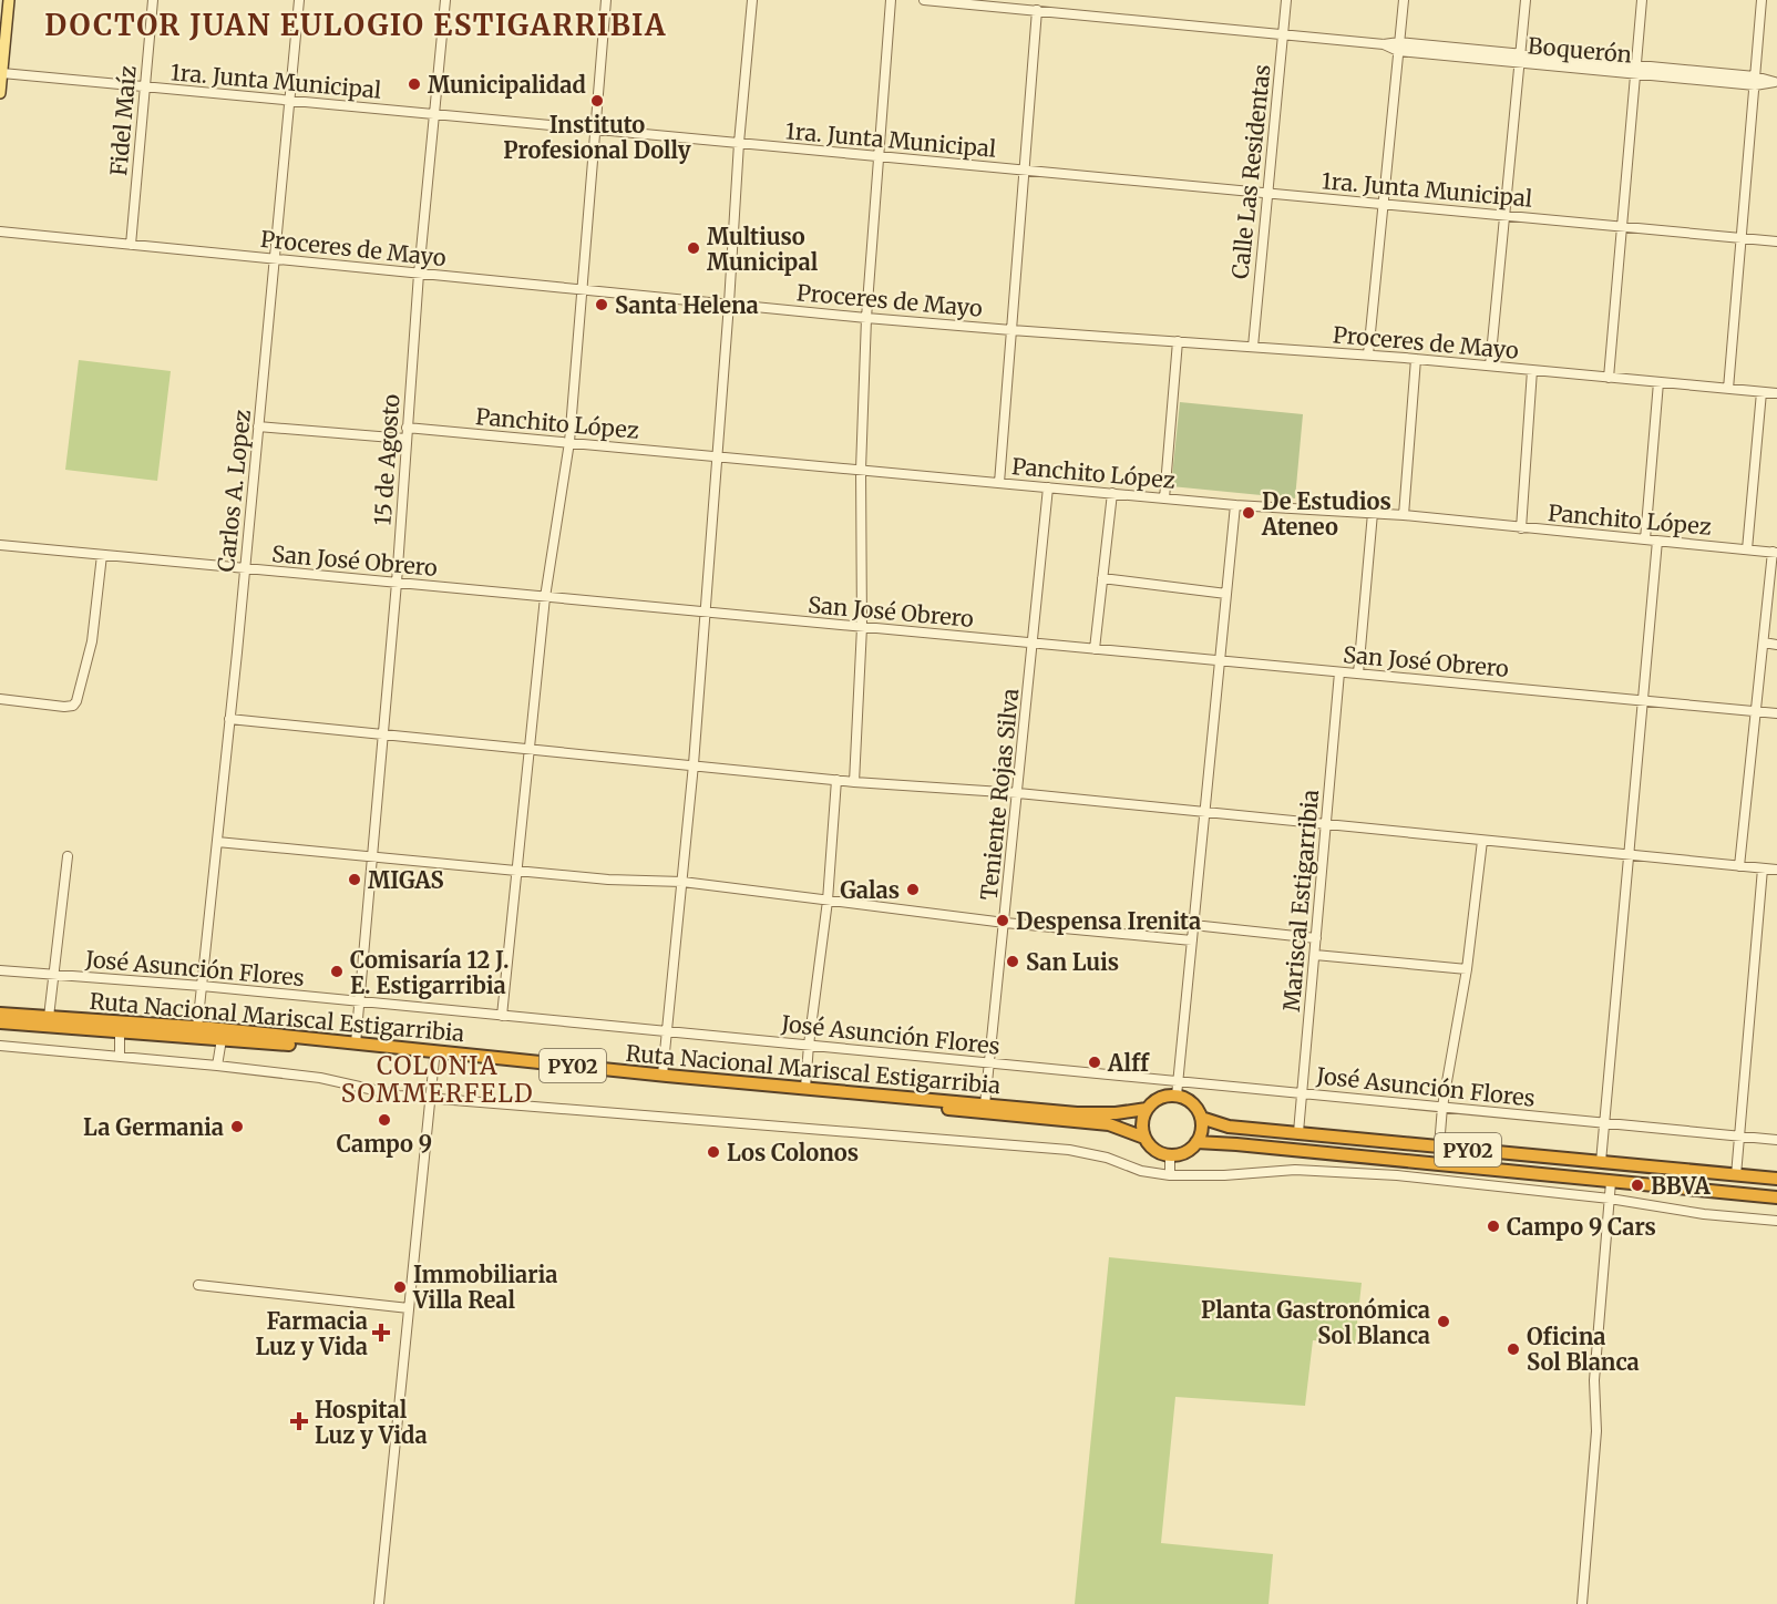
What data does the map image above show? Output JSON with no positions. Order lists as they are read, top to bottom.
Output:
{
  "streets": {
    "highway": ["Ruta Nacional Mariscal Estigarribia", "PY02"],
    "street": [
      "Boquerón",
      "1ra. Junta Municipal",
      "Fidel Maíz",
      "Calle Las Residentas",
      "Proceres de Mayo",
      "Panchito López",
      "15 de Agosto",
      "Carlos A. Lopez",
      "San José Obrero",
      "Teniente Rojas Silva",
      "Mariscal Estigarribia",
      "José Asunción Flores"
    ]
  },
  "crossings": [
    ["Boquerón", "Calle Las Residentas"],
    ["1ra. Junta Municipal", "Fidel Maíz"],
    ["1ra. Junta Municipal", "Calle Las Residentas"],
    ["1ra. Junta Municipal", "15 de Agosto"],
    ["1ra. Junta Municipal", "Carlos A. Lopez"],
    ["Fidel Maíz", "Proceres de Mayo"],
    ["Calle Las Residentas", "Proceres de Mayo"],
    ["Proceres de Mayo", "15 de Agosto"],
    ["Proceres de Mayo", "Carlos A. Lopez"],
    ["Panchito López", "15 de Agosto"],
    ["Panchito López", "Teniente Rojas Silva"],
    ["15 de Agosto", "San José Obrero"],
    ["15 de Agosto", "José Asunción Flores"],
    ["15 de Agosto", "Ruta Nacional Mariscal Estigarribia"],
    ["Carlos A. Lopez", "San José Obrero"],
    ["Carlos A. Lopez", "José Asunción Flores"],
    ["Carlos A. Lopez", "Ruta Nacional Mariscal Estigarribia"],
    ["San José Obrero", "Teniente Rojas Silva"],
    ["San José Obrero", "Mariscal Estigarribia"],
    ["Teniente Rojas Silva", "José Asunción Flores"],
    ["Teniente Rojas Silva", "Ruta Nacional Mariscal Estigarribia"],
    ["Mariscal Estigarribia", "José Asunción Flores"],
    ["Mariscal Estigarribia", "PY02"],
    ["Ruta Nacional Mariscal Estigarribia", "PY02"]
  ],
  "districts": ["DOCTOR JUAN EULOGIO ESTIGARRIBIA", "COLONIA SOMMERFELD"],
  "places": {
    "other": [
      "Municipalidad",
      "Instituto Profesional Dolly",
      "Multiuso Municipal",
      "Santa Helena",
      "De Estudios Ateneo",
      "MIGAS",
      "Galas",
      "Despensa Irenita",
      "San Luis",
      "Comisaría 12 J. E. Estigarribia",
      "Alff",
      "Campo 9",
      "La Germania",
      "Los Colonos",
      "BBVA",
      "Campo 9 Cars",
      "Immobiliaria Villa Real",
      "Planta Gastronómica Sol Blanca",
      "Oficina Sol Blanca"
    ],
    "health": ["Farmacia Luz y Vida", "Hospital Luz y Vida"]
  }
}
